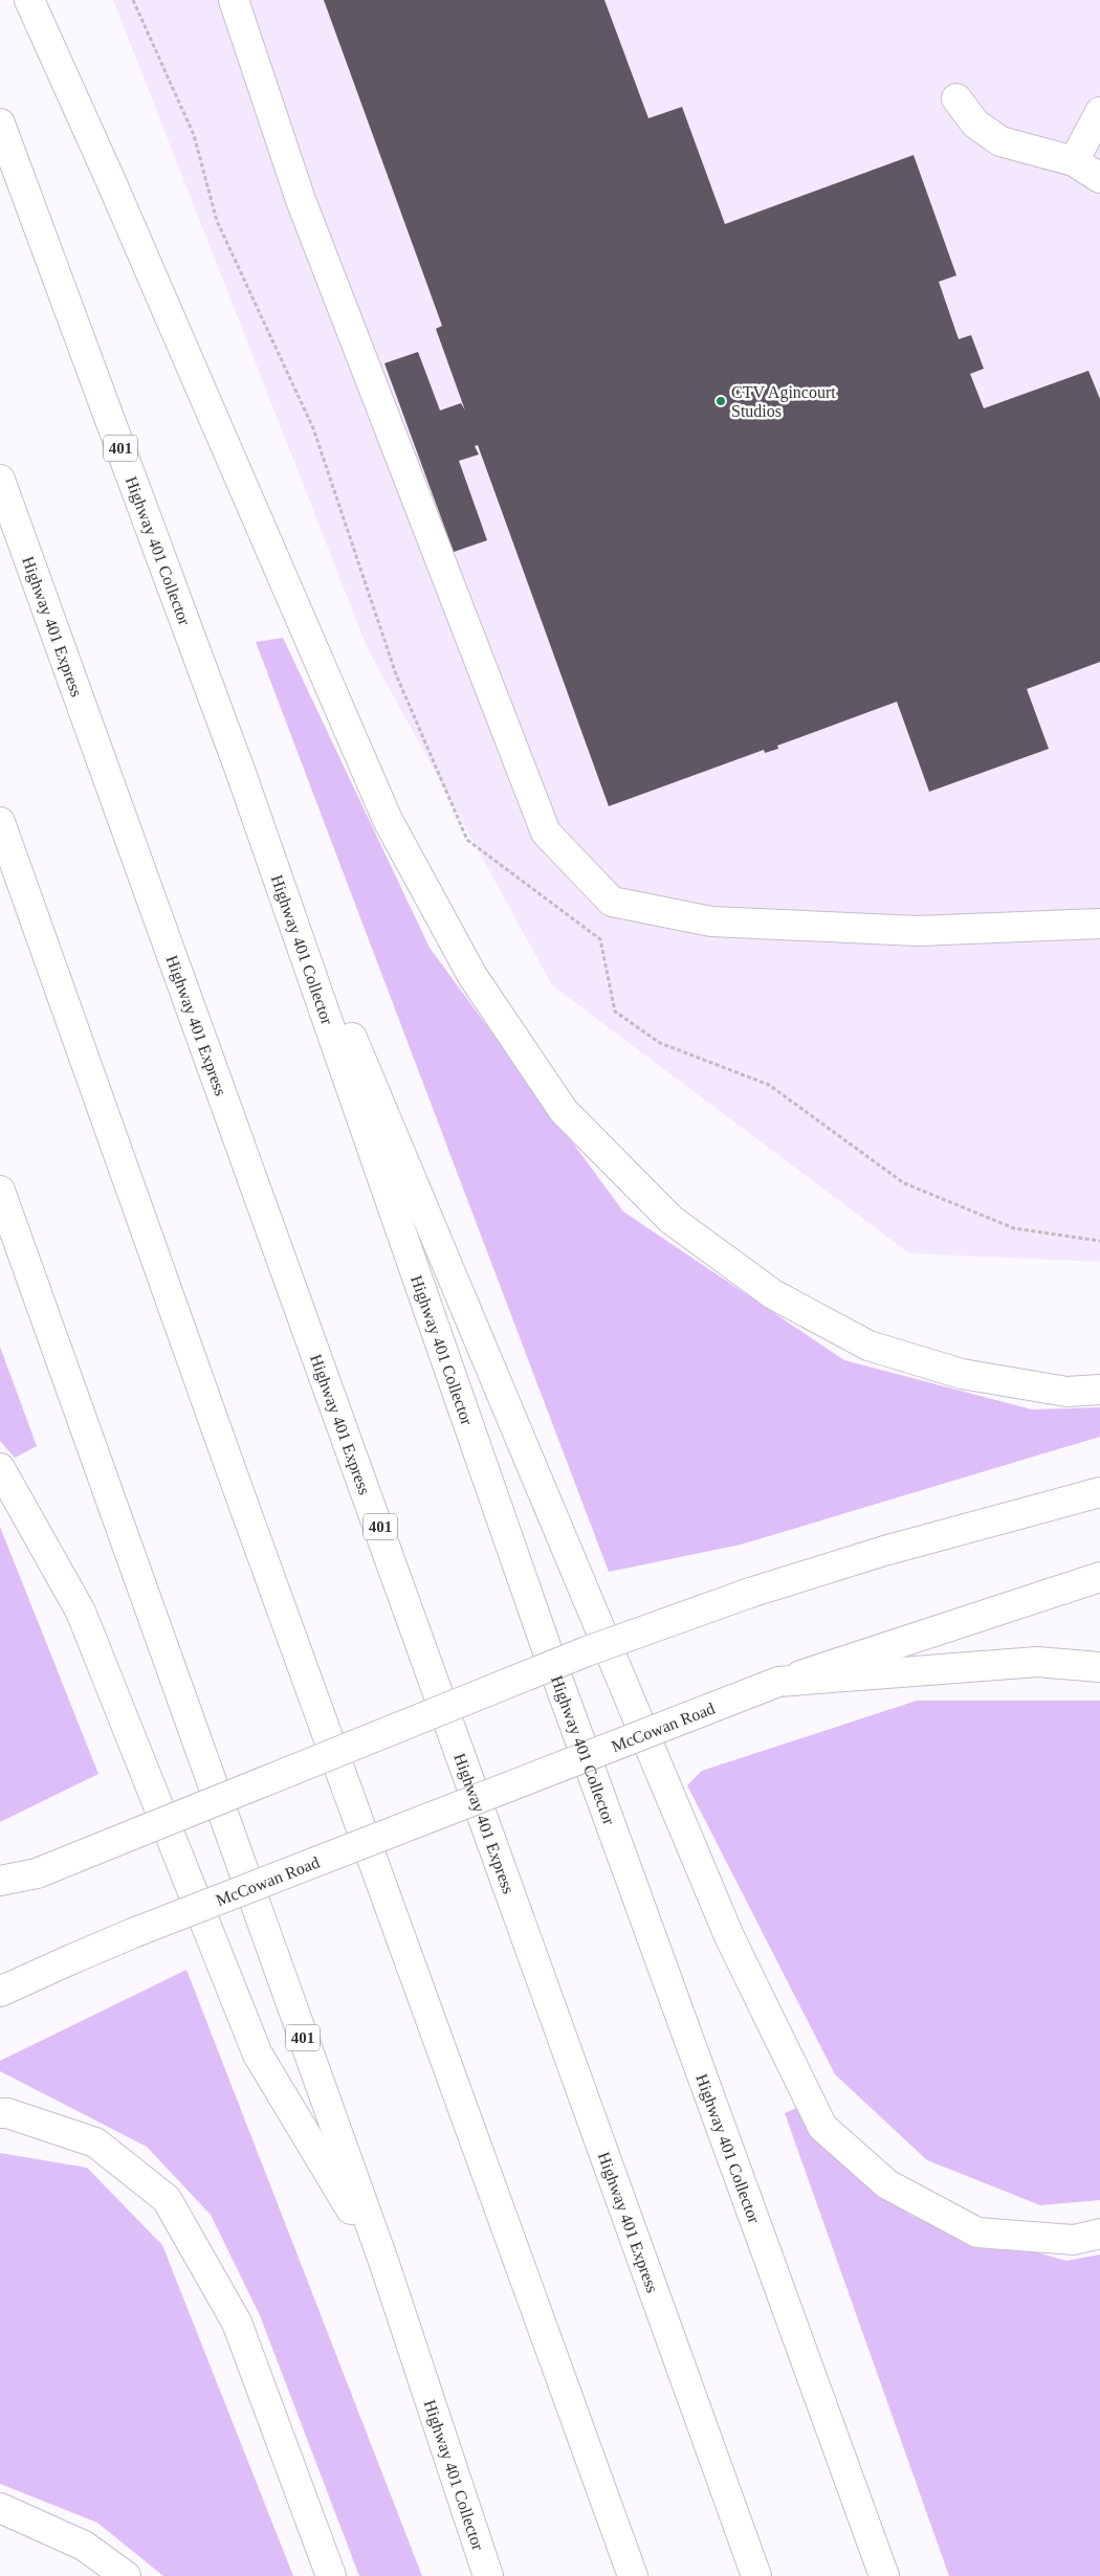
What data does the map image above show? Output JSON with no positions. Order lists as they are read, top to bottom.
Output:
{
  "streets": {
    "main road": [
      "401",
      "Highway 401 Collector",
      "Highway 401 Express",
      "McCowan Road"
    ]
  },
  "places": ["CTV Agincourt Studios"]
}
